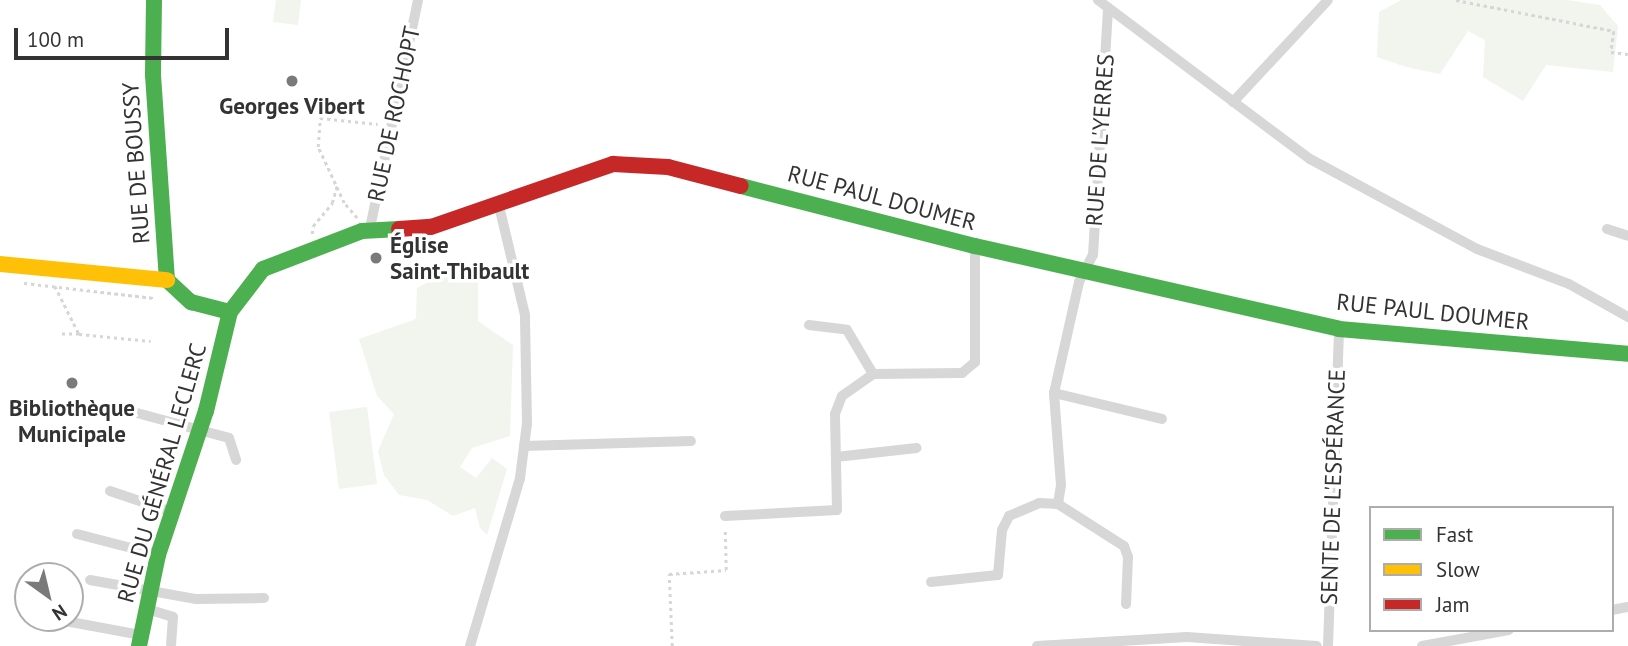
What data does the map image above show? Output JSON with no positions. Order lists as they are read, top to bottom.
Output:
{
  "streets": {
    "street": [
      "RUE DE ROCHOPT",
      "RUE DE L'YERRES",
      "RUE DE BOUSSY",
      "RUE PAUL DOUMER",
      "RUE DU GÉNÉRAL LECLERC",
      "SENTE DE L'ESPÉRANCE"
    ]
  },
  "crossings": [
    ["RUE DE ROCHOPT", "RUE PAUL DOUMER"],
    ["RUE DE L'YERRES", "RUE PAUL DOUMER"],
    ["RUE PAUL DOUMER", "RUE DU GÉNÉRAL LECLERC"],
    ["RUE PAUL DOUMER", "SENTE DE L'ESPÉRANCE"]
  ],
  "places": ["Georges Vibert", "Église Saint-Thibault", "Bibliothèque Municipale"],
  "legend": ["Fast", "Slow", "Jam"],
  "scale_bar": "100 m",
  "north": "bottom right"
}
